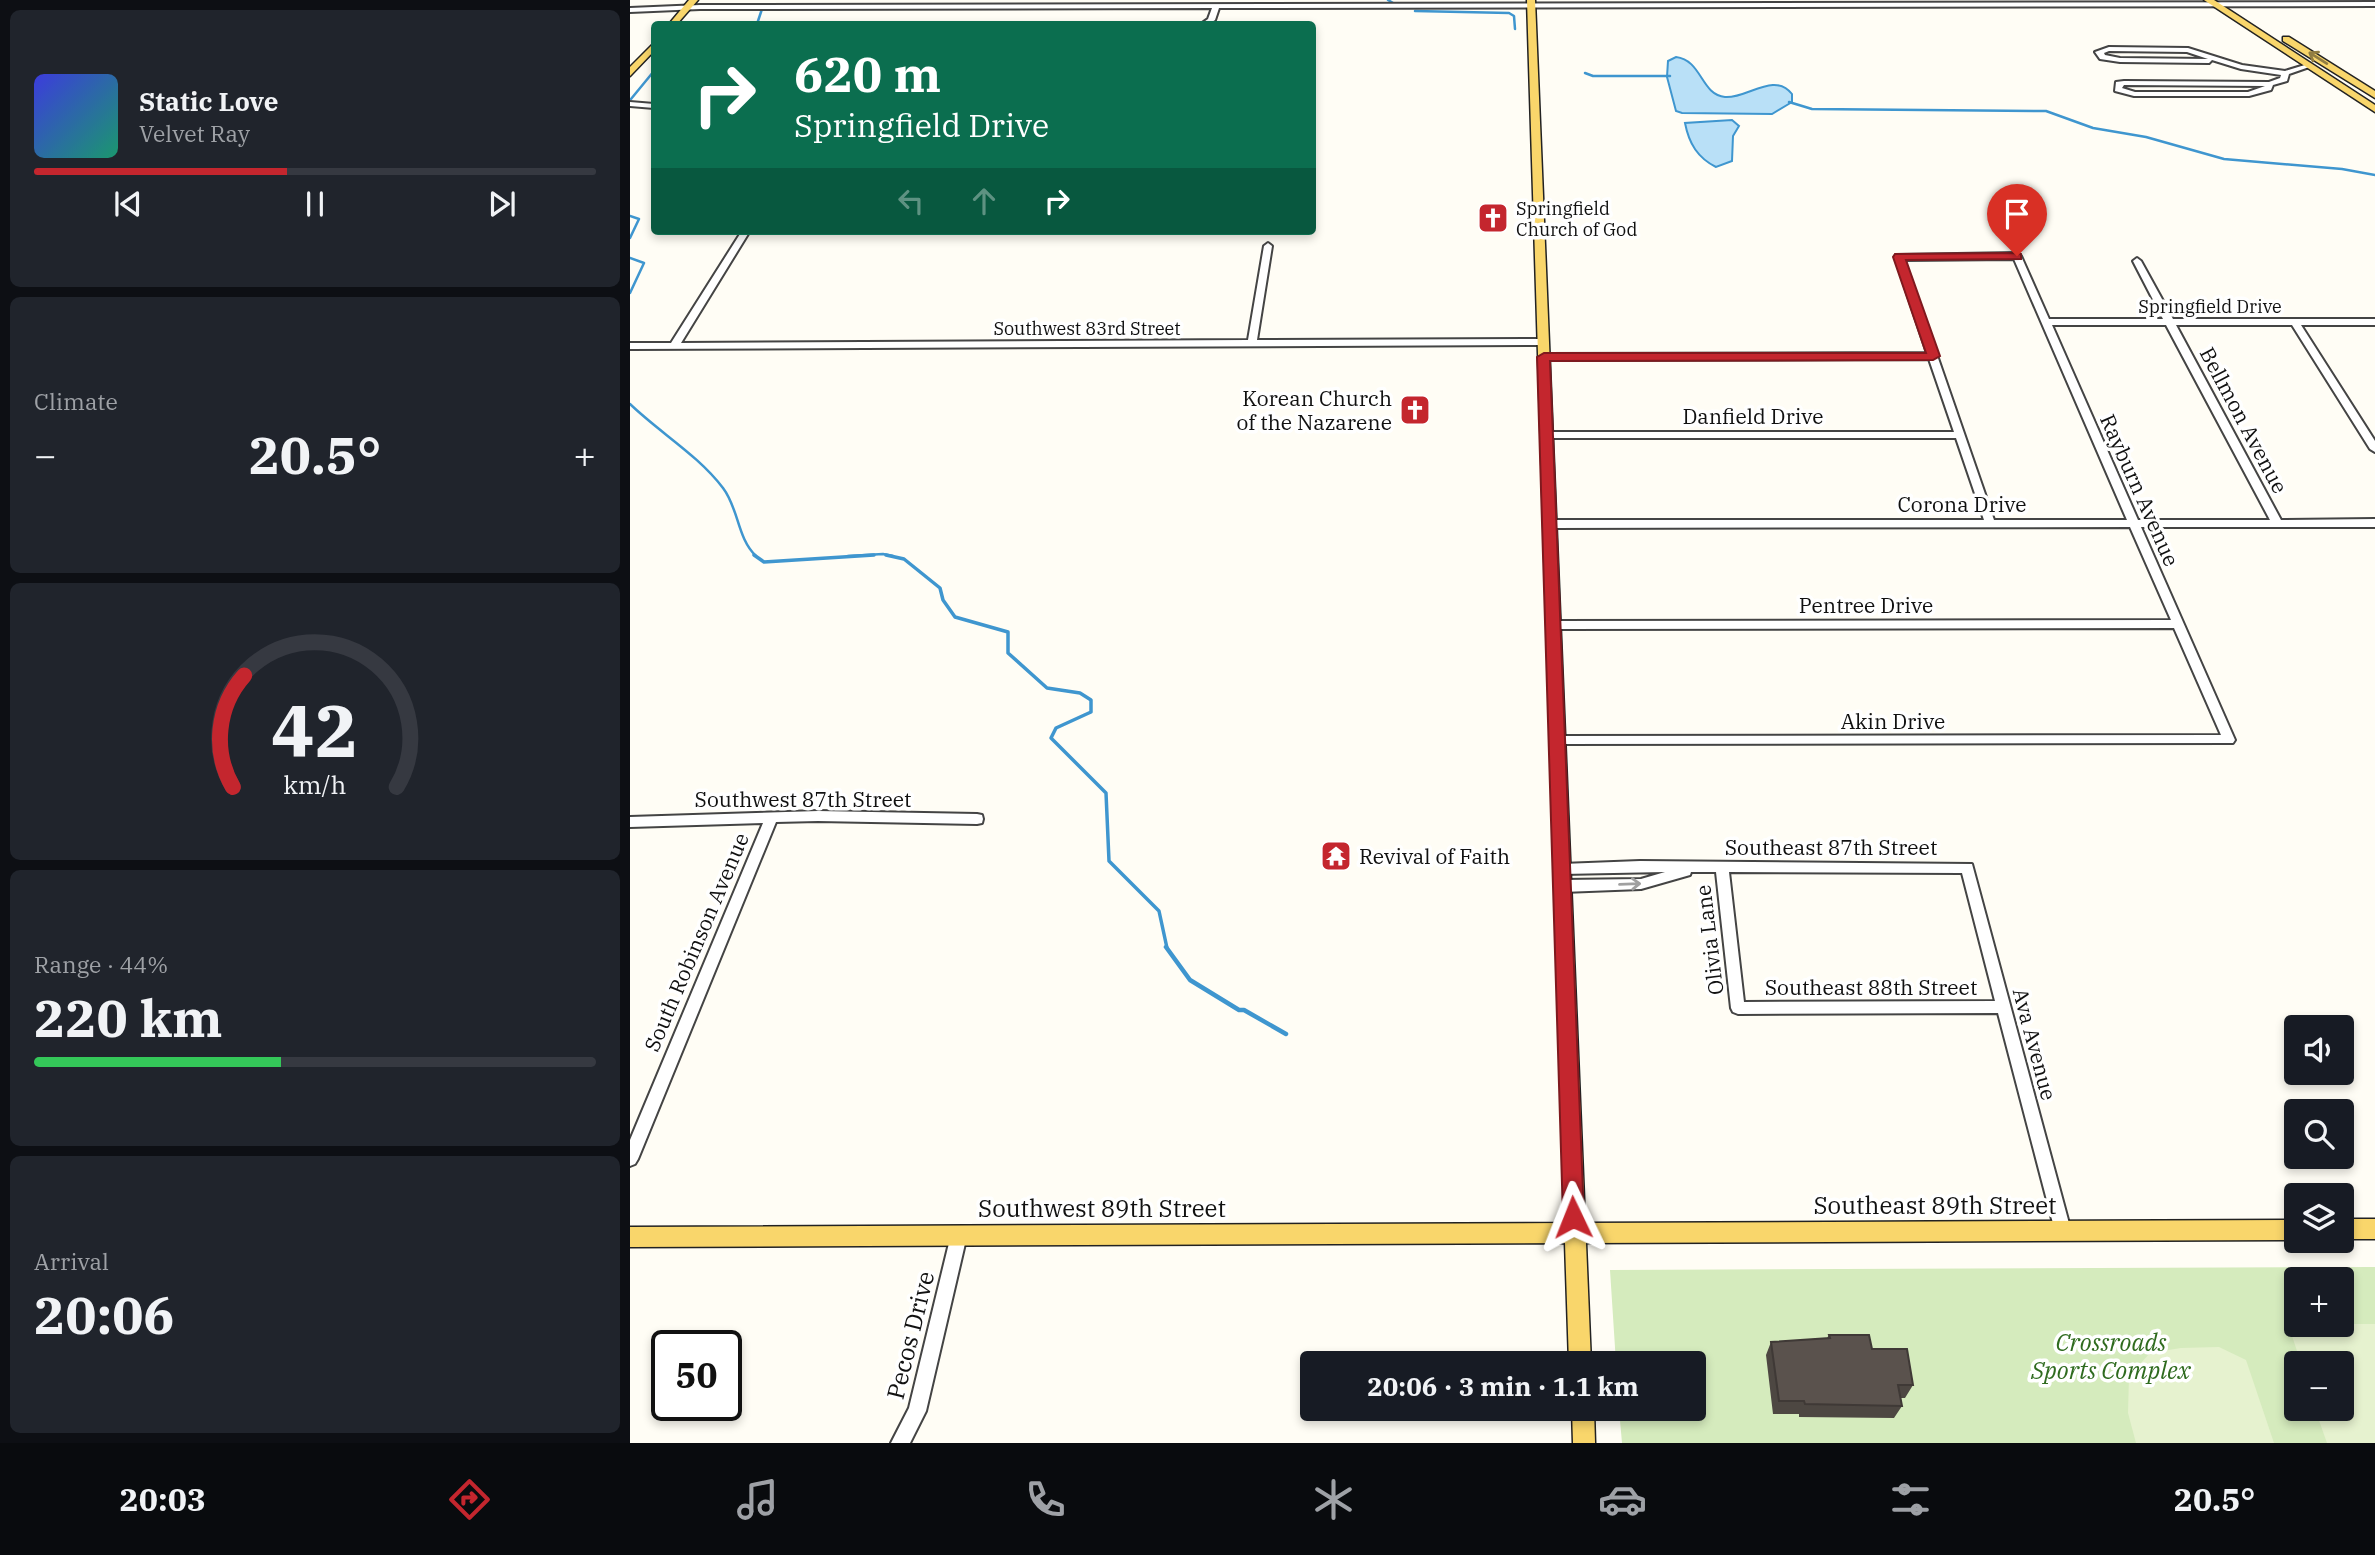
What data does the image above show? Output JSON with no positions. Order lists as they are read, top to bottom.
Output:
{
  "streets": {
    "main road": ["Southeast 89th Street", "Southwest 89th Street"],
    "street": [
      "Springfield Drive",
      "Southwest 83rd Street",
      "Danfield Drive",
      "Bellmon Avenue",
      "Rayburn Avenue",
      "Corona Drive",
      "Pentree Drive",
      "Akin Drive",
      "Southwest 87th Street",
      "Southeast 87th Street",
      "Olivia Lane",
      "South Robinson Avenue",
      "Southeast 88th Street",
      "Ava Avenue",
      "Pecos Drive"
    ]
  },
  "crossings": [
    ["Springfield Drive", "Bellmon Avenue"],
    ["Springfield Drive", "Rayburn Avenue"],
    ["Bellmon Avenue", "Corona Drive"],
    ["Rayburn Avenue", "Corona Drive"],
    ["Rayburn Avenue", "Pentree Drive"],
    ["Rayburn Avenue", "Akin Drive"],
    ["Southwest 87th Street", "South Robinson Avenue"],
    ["Southeast 87th Street", "Olivia Lane"],
    ["Southeast 87th Street", "Ava Avenue"],
    ["Olivia Lane", "Southeast 88th Street"],
    ["Southeast 88th Street", "Ava Avenue"],
    ["Ava Avenue", "Southeast 89th Street"],
    ["Southeast 89th Street", "Southwest 89th Street"],
    ["Southwest 89th Street", "Pecos Drive"]
  ],
  "parks": ["Crossroads Sports Complex"],
  "places": {
    "church": ["Springfield Church of God", "Korean Church of the Nazarene"],
    "temple": ["Revival of Faith"]
  },
  "page": {
    "turn": ["620 m", "Springfield Drive"],
    "song": ["Static Love", "Velvet Ray"],
    "tile": [
      "Climate",
      ["Range · 44%", "220 km"],
      ["Arrival", "20:06"]
    ],
    "heat": ["−", "20.5°", "+"],
    "map_buttons": ["+", "−"],
    "limit": "50",
    "trip": "20:06 · 3 min · 1.1 km",
    "tabs": ["20:03", "20.5°"],
    "gauge": ["42", "km/h"]
  }
}
